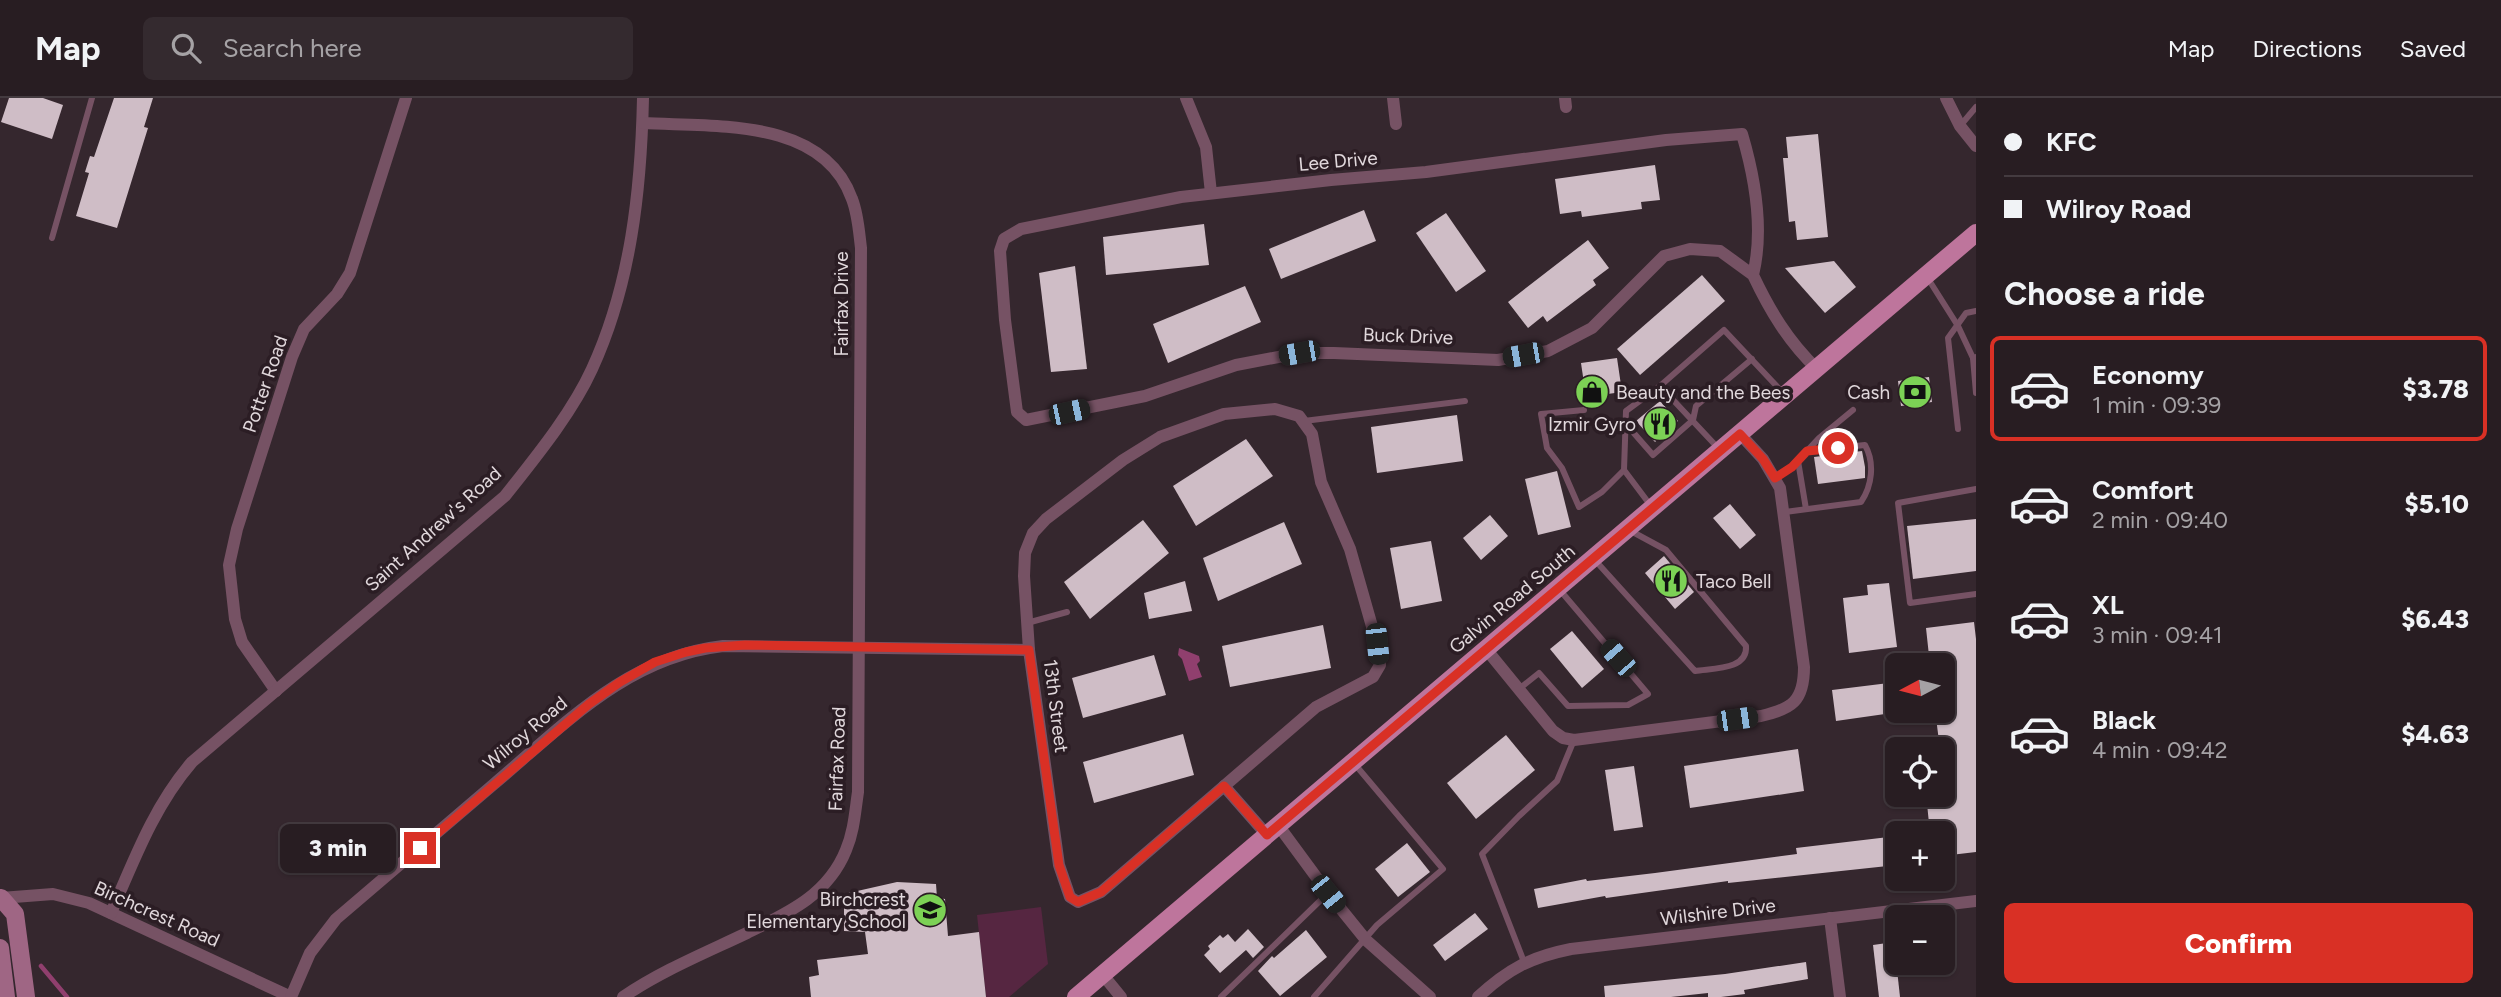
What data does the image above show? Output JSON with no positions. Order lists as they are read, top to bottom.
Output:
{
  "streets": {
    "main road": ["Galvin Road South"],
    "street": [
      "Lee Drive",
      "Fairfax Drive",
      "Buck Drive",
      "Potter Road",
      "Saint Andrew's Road",
      "13th Street",
      "Wilroy Road",
      "Fairfax Road",
      "Wilshire Drive",
      "Birchcrest Road"
    ]
  },
  "crossings": [
    ["Lee Drive", "Buck Drive"],
    ["Fairfax Drive", "Saint Andrew's Road"],
    ["Fairfax Drive", "Wilroy Road"],
    ["Fairfax Drive", "Fairfax Road"],
    ["Potter Road", "Saint Andrew's Road"],
    ["Saint Andrew's Road", "Birchcrest Road"],
    ["13th Street", "Wilroy Road"],
    ["Wilroy Road", "Fairfax Road"],
    ["Wilroy Road", "Birchcrest Road"]
  ],
  "places": {
    "shop": ["Beauty and the Bees"],
    "bank": ["Cash"],
    "restaurant": ["Izmir Gyro", "Taco Bell"],
    "school or university": ["Birchcrest Elementary School"]
  },
  "north": "left",
  "page": {
    "header": "Map",
    "search": "Search here",
    "nav": ["Map", "Directions", "Saved"],
    "banner": ["KFC", "Wilroy Road"],
    "heading": "Choose a ride",
    "list": [
      {
        "name": "Economy",
        "note": "1 min · 09:39",
        "value": "$3.78"
      },
      {
        "name": "Comfort",
        "note": "2 min · 09:40",
        "value": "$5.10"
      },
      {
        "name": "XL",
        "note": "3 min · 09:41",
        "value": "$6.43"
      },
      {
        "name": "Black",
        "note": "4 min · 09:42",
        "value": "$4.63"
      }
    ],
    "map_buttons": ["+", "−"],
    "bubble": "3 min",
    "buttons": "Confirm"
  }
}
